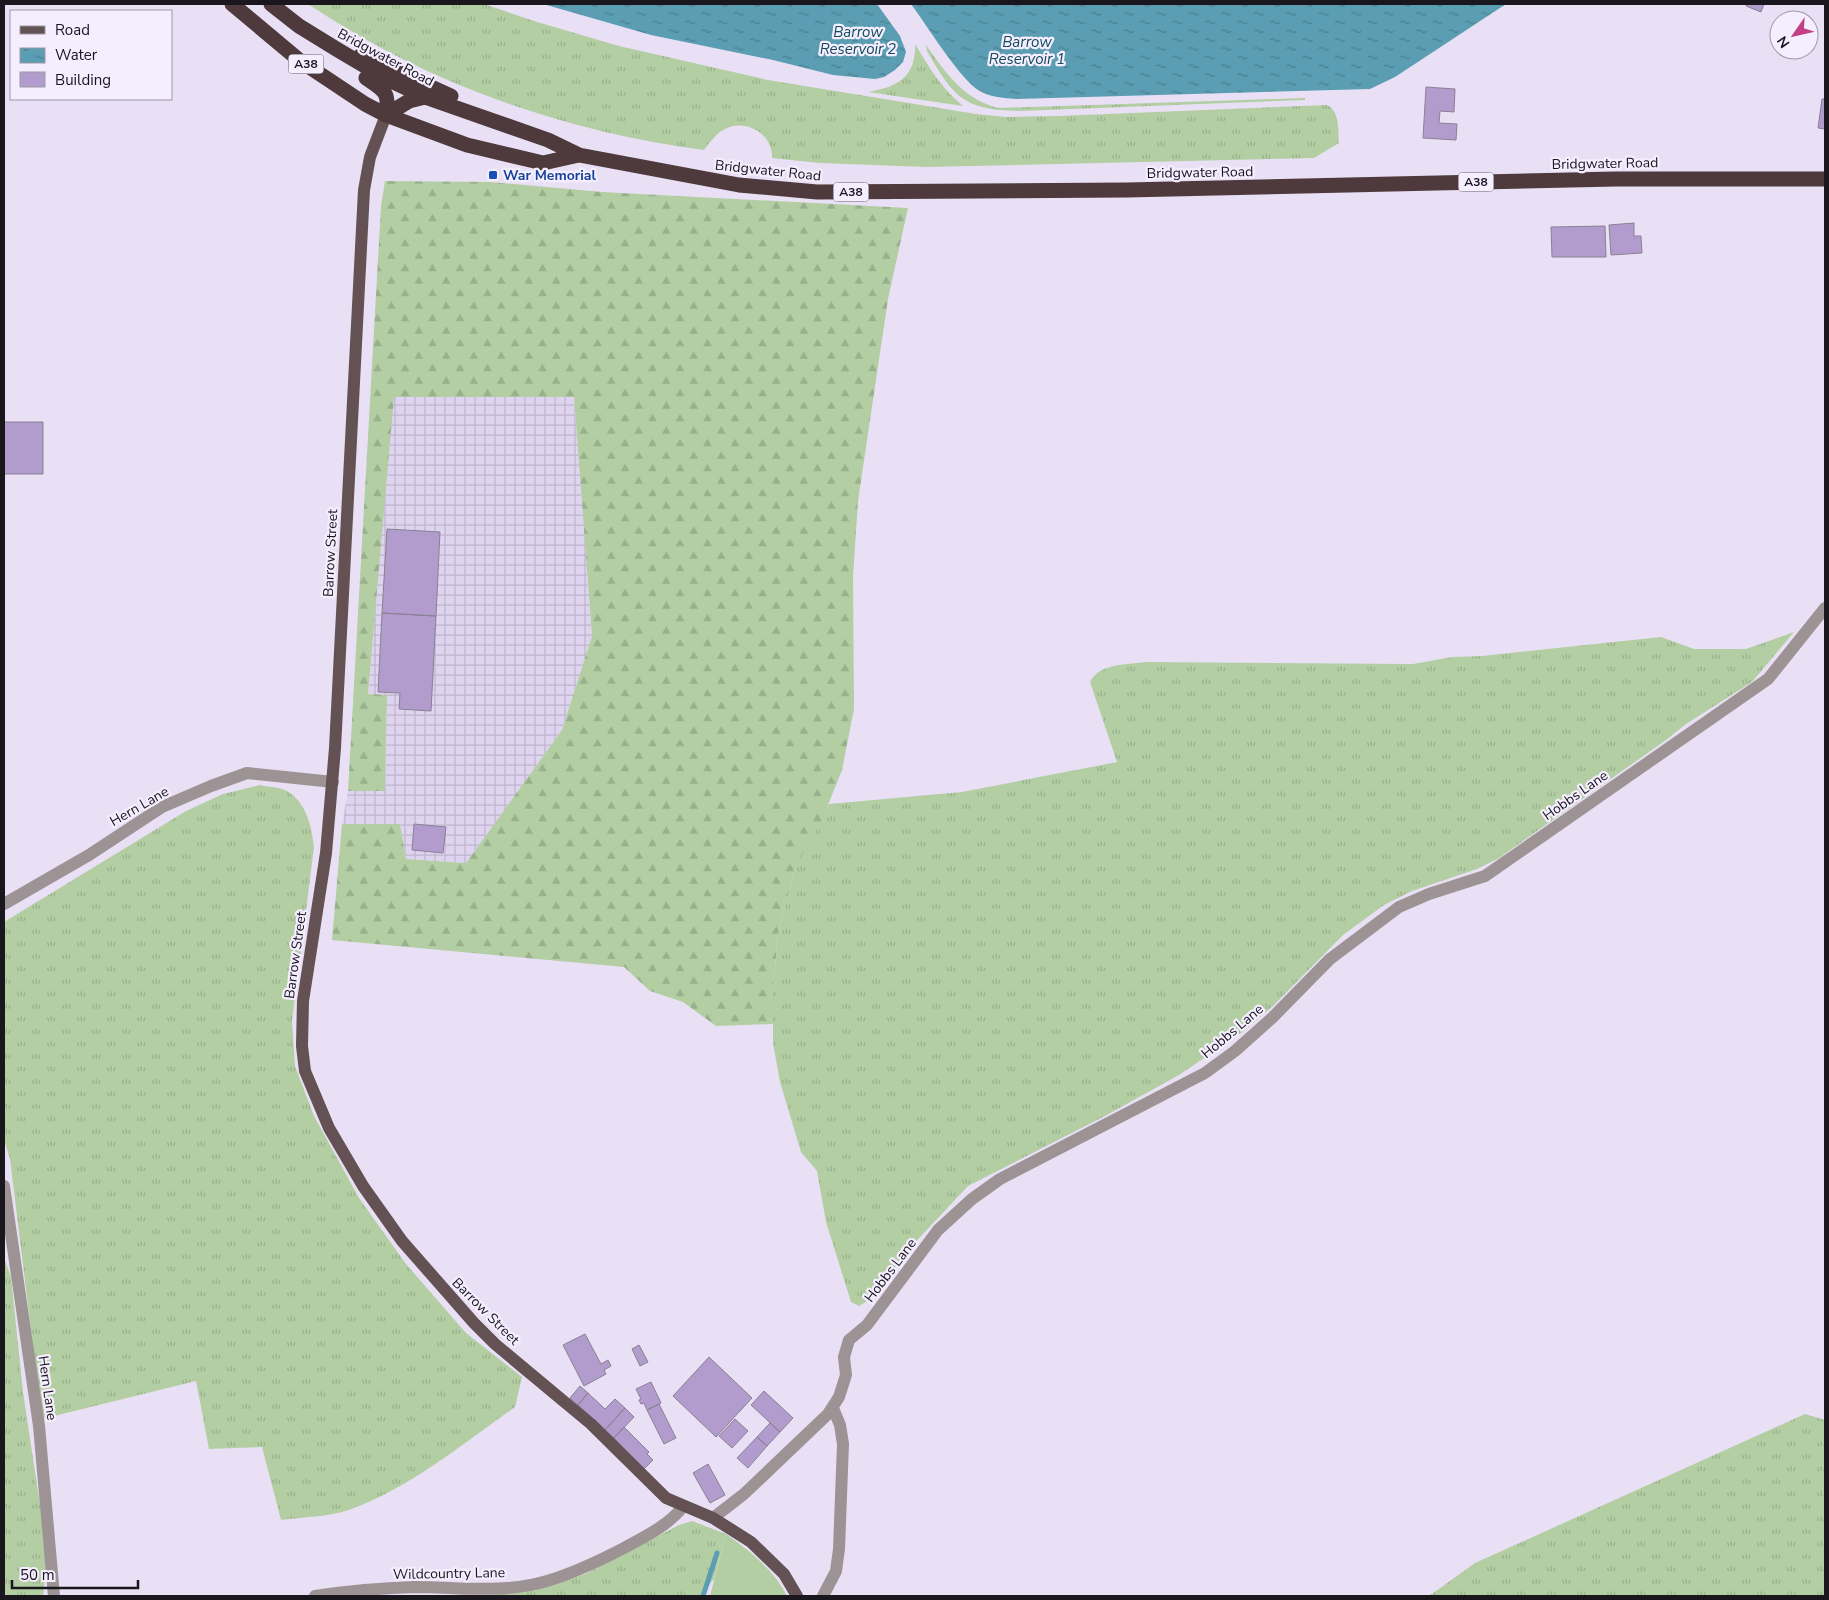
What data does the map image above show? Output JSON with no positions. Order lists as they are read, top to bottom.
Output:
{
  "streets": {
    "highway": ["Bridgwater Road", "A38"],
    "main road": ["Barrow Street"],
    "street": ["Hobbs Lane", "Hern Lane", "Wildcountry Lane"]
  },
  "crossings": [
    ["Bridgwater Road", "Barrow Street"],
    ["Barrow Street", "Hobbs Lane"],
    ["Barrow Street", "Hern Lane"],
    ["Barrow Street", "Wildcountry Lane"]
  ],
  "water": ["Barrow Reservoir 2", "Barrow Reservoir 1"],
  "places": {
    "transit": ["War Memorial"]
  },
  "legend": ["Road", "Water", "Building"],
  "scale_bar": "50 m",
  "north": "bottom left"
}
